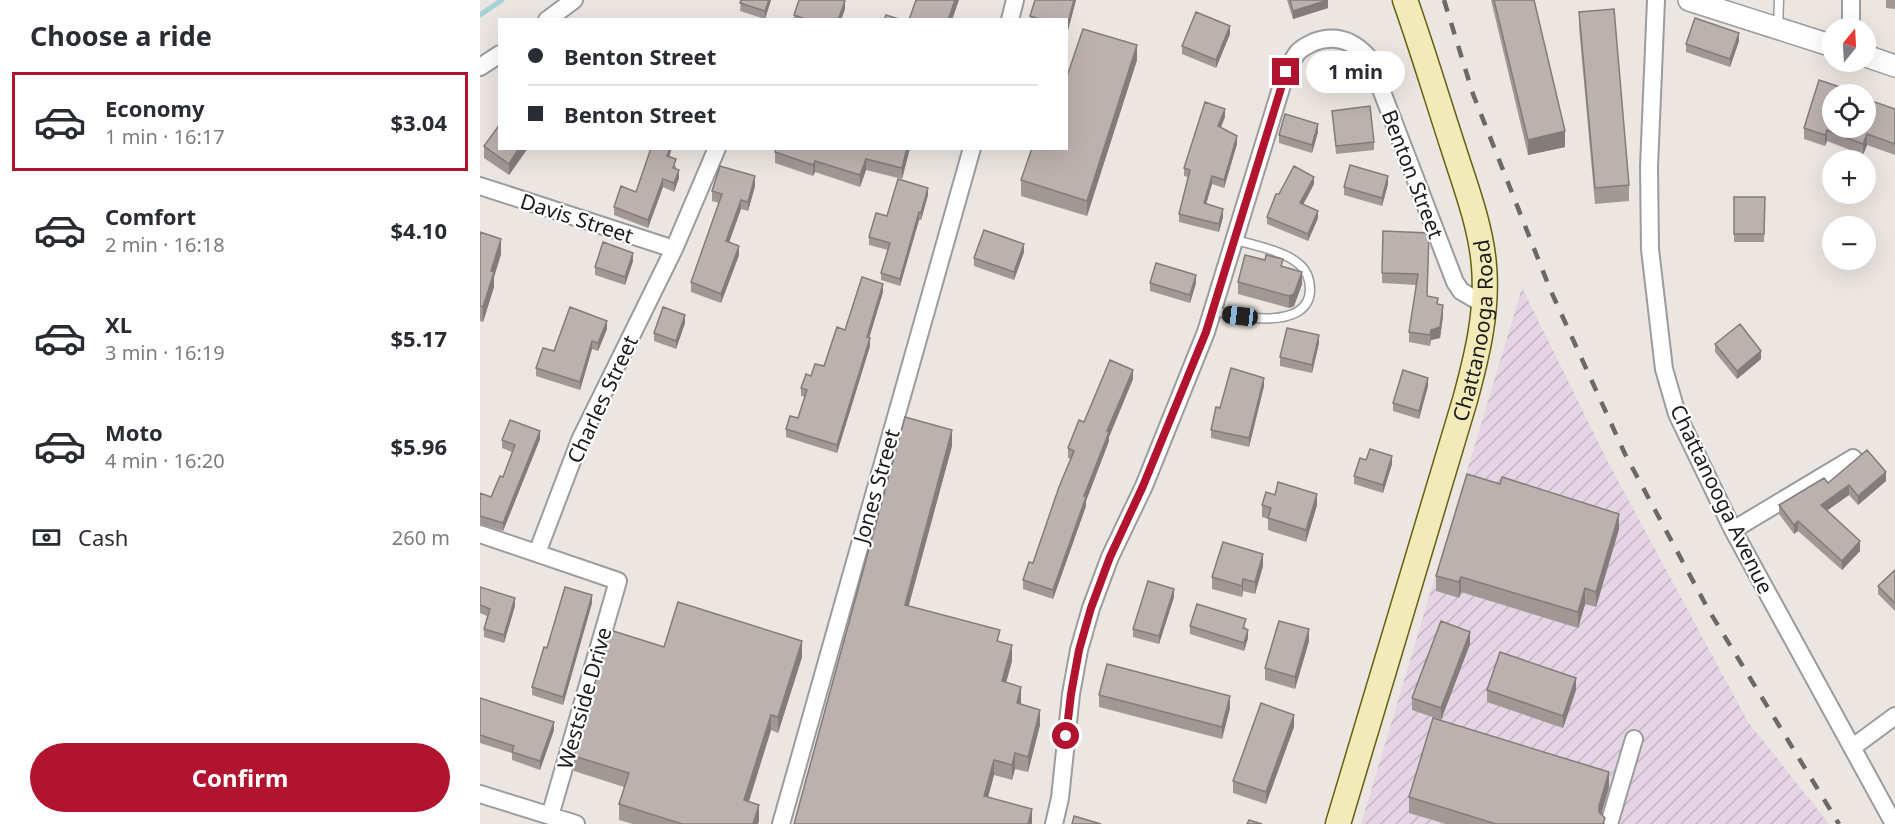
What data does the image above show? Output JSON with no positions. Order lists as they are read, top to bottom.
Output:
{
  "streets": {
    "main road": ["Chattanooga Road"],
    "street": [
      "Benton Street",
      "Davis Street",
      "Charles Street",
      "Jones Street",
      "Chattanooga Avenue",
      "Westside Drive"
    ]
  },
  "crossings": [
    ["Benton Street", "Chattanooga Road"],
    ["Davis Street", "Charles Street"],
    ["Charles Street", "Westside Drive"]
  ],
  "north": "top",
  "page": {
    "heading": "Choose a ride",
    "map_buttons": ["+", "−"],
    "banner": ["Benton Street", "Benton Street"],
    "bubble": "1 min",
    "list": [
      {
        "name": "Economy",
        "note": "1 min · 16:17",
        "value": "$3.04"
      },
      {
        "name": "Comfort",
        "note": "2 min · 16:18",
        "value": "$4.10"
      },
      {
        "name": "XL",
        "note": "3 min · 16:19",
        "value": "$5.17"
      },
      {
        "name": "Moto",
        "note": "4 min · 16:20",
        "value": "$5.96"
      }
    ],
    "pay": ["Cash", "260 m"],
    "buttons": "Confirm"
  }
}
